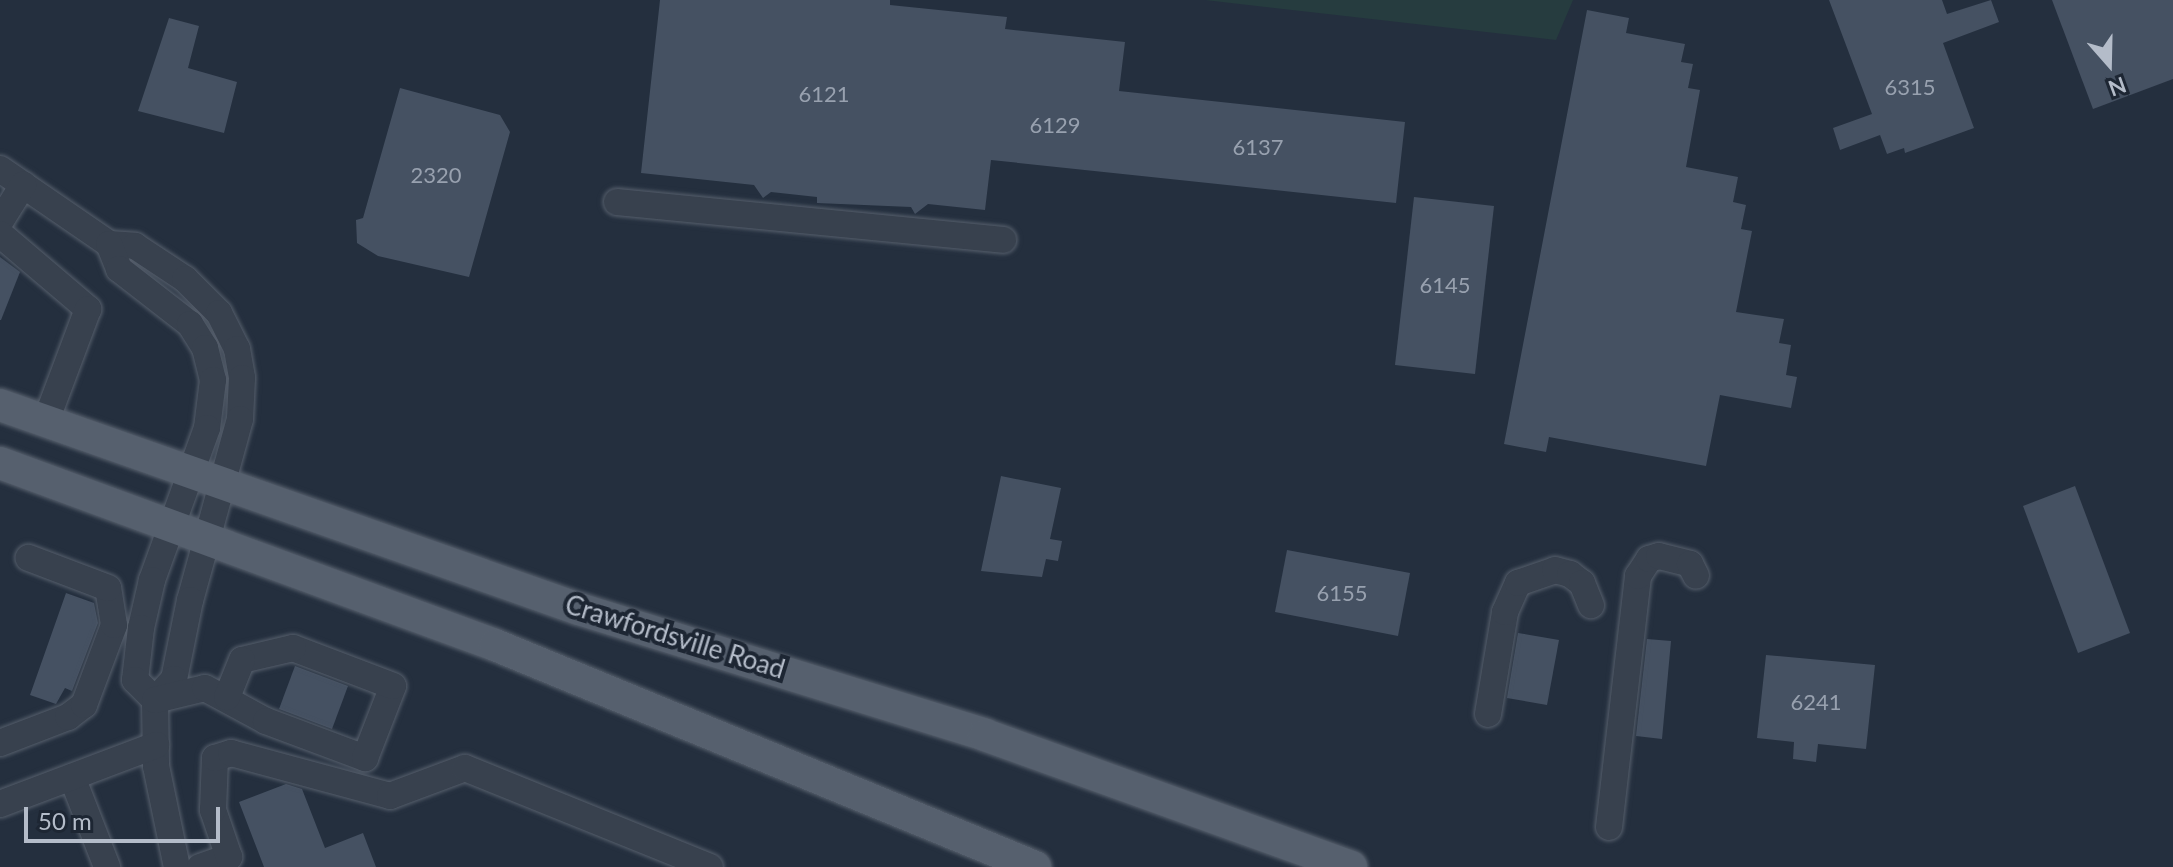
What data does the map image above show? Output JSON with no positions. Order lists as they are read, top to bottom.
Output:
{
  "streets": {
    "main road": ["Crawfordsville Road"]
  },
  "house_numbers": [
    "6315",
    "6121",
    "6129",
    "6137",
    "2320",
    "6145",
    "6155",
    "6241"
  ],
  "scale_bar": "50 m",
  "north": "bottom"
}
